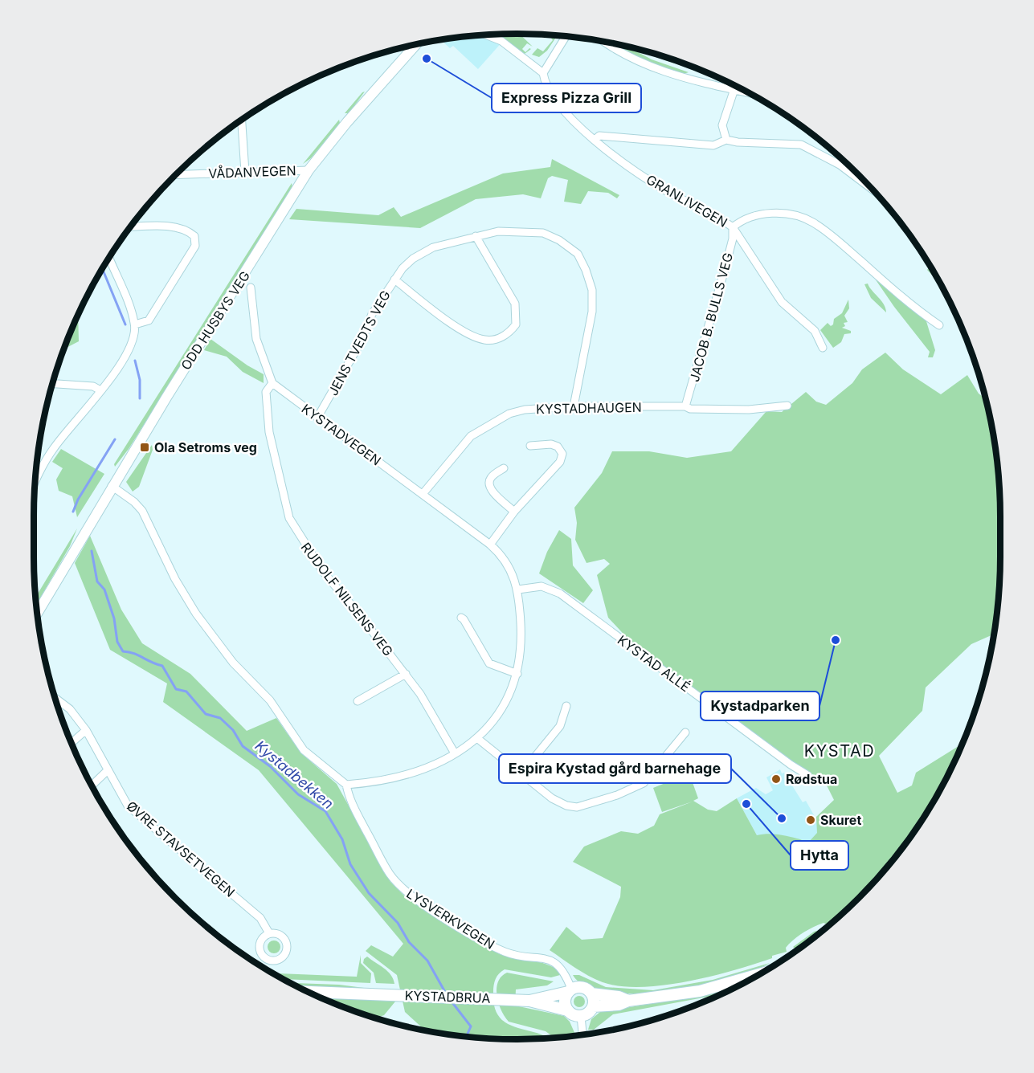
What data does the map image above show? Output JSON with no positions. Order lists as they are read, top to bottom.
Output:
{
  "streets": {
    "main road": ["KYSTADBRUA"],
    "street": [
      "VÅDANVEGEN",
      "GRANLIVEGEN",
      "JACOB B. BULLS VEG",
      "ODD HUSBYS VEG",
      "JENS TVEDTS VEG",
      "KYSTADHAUGEN",
      "KYSTADVEGEN",
      "RUDOLF NILSENS VEG",
      "KYSTAD ALLÉ",
      "ØVRE STAVSETVEGEN",
      "LYSVERKVEGEN"
    ]
  },
  "crossings": [
    ["VÅDANVEGEN", "ODD HUSBYS VEG"],
    ["GRANLIVEGEN", "JACOB B. BULLS VEG"],
    ["JACOB B. BULLS VEG", "KYSTADHAUGEN"],
    ["JENS TVEDTS VEG", "KYSTADHAUGEN"],
    ["JENS TVEDTS VEG", "KYSTADVEGEN"],
    ["KYSTADHAUGEN", "KYSTADVEGEN"],
    ["KYSTADVEGEN", "RUDOLF NILSENS VEG"],
    ["KYSTADVEGEN", "KYSTAD ALLÉ"],
    ["KYSTADVEGEN", "LYSVERKVEGEN"]
  ],
  "districts": ["KYSTAD"],
  "water": ["Kystadbekken"],
  "places": {
    "other": [
      "Express Pizza Grill",
      "Kystadparken",
      "Rødstua",
      "Hytta",
      "Espira Kystad gård barnehage",
      "Skuret"
    ],
    "transit": ["Ola Setroms veg"]
  }
}
